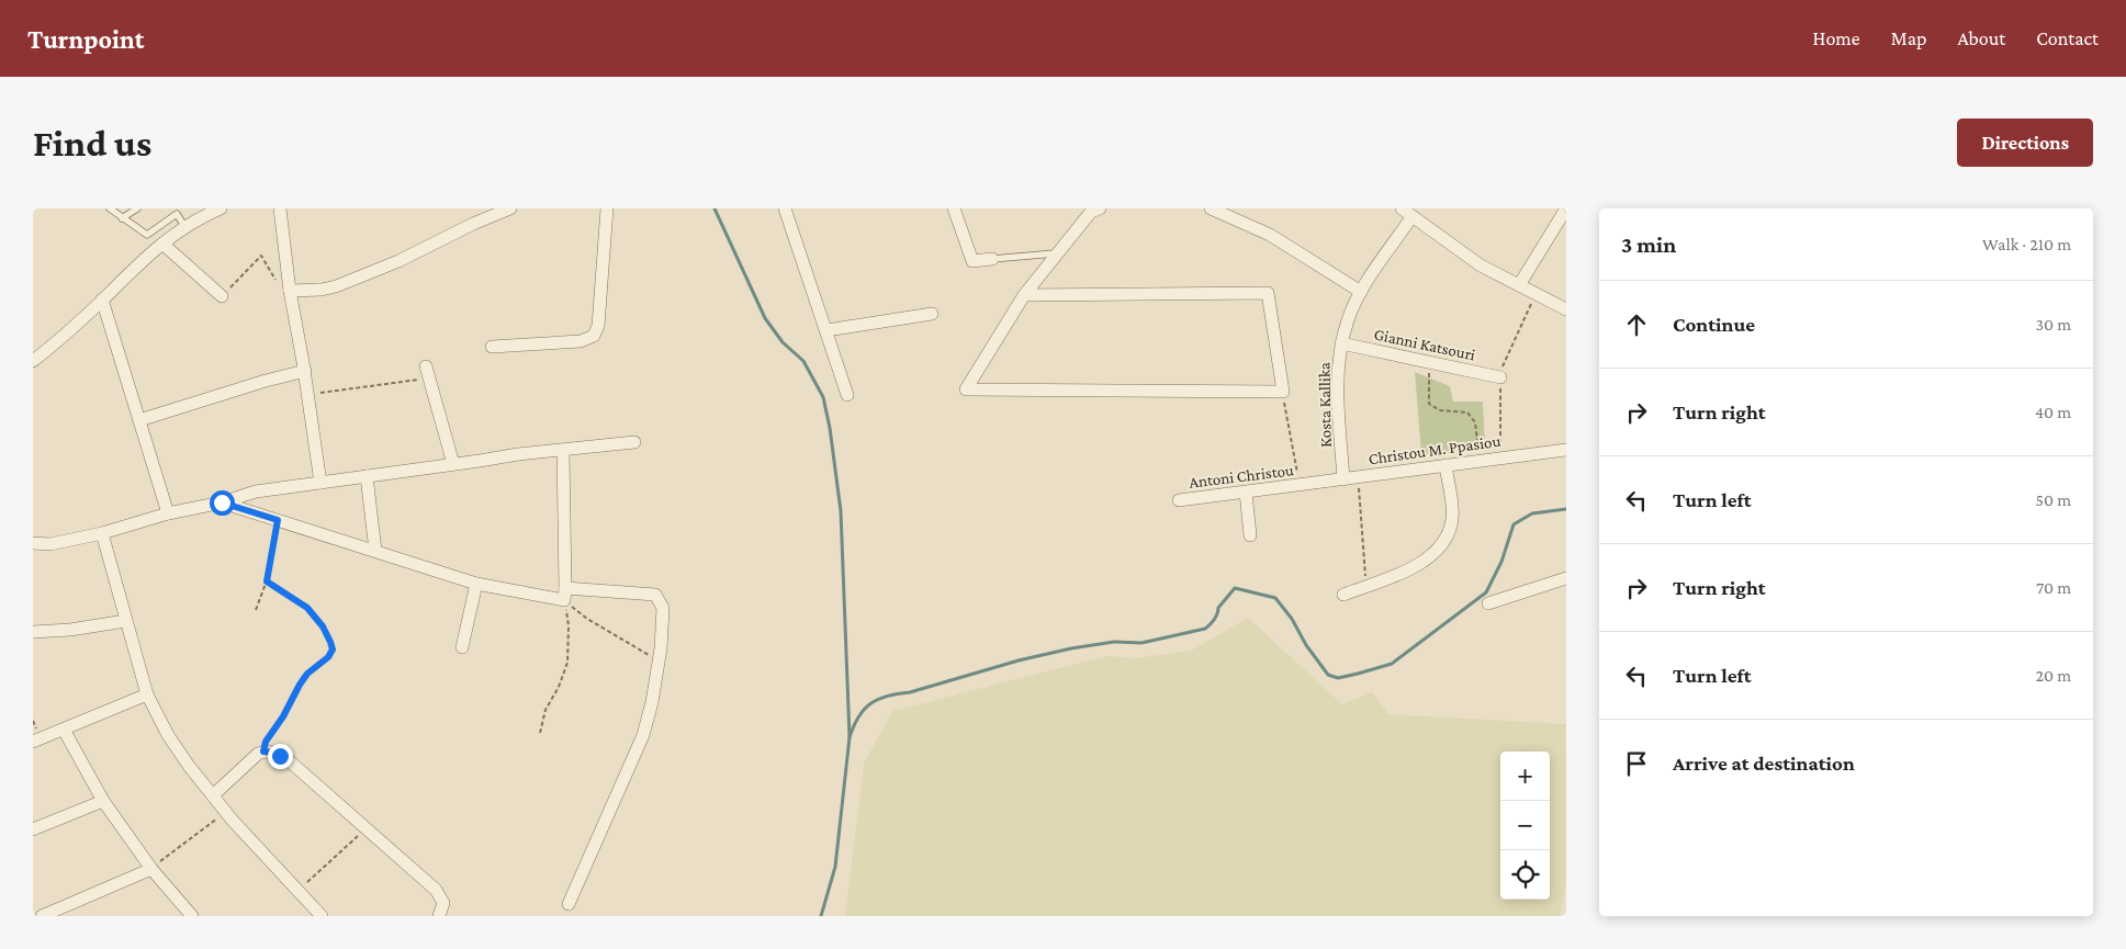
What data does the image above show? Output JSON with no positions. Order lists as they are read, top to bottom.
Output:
{
  "streets": {
    "street": [
      "Gianni Katsouri",
      "Kosta Kallika",
      "Christou M. Ppasiou",
      "Antoni Christou"
    ]
  },
  "crossings": [
    ["Gianni Katsouri", "Kosta Kallika"],
    ["Kosta Kallika", "Christou M. Ppasiou"],
    ["Christou M. Ppasiou", "Antoni Christou"]
  ],
  "page": {
    "header": "Turnpoint",
    "nav": [
      "Home",
      "Map",
      "About",
      "Contact"
    ],
    "buttons": "Directions",
    "title": "Find us",
    "heading": ["3 min", "Walk · 210 m"],
    "list": [
      ["Continue", "30 m"],
      ["Turn right", "40 m"],
      ["Turn left", "50 m"],
      ["Turn right", "70 m"],
      ["Turn left", "20 m"],
      "Arrive at destination"
    ],
    "map_buttons": ["+", "−"]
  }
}
